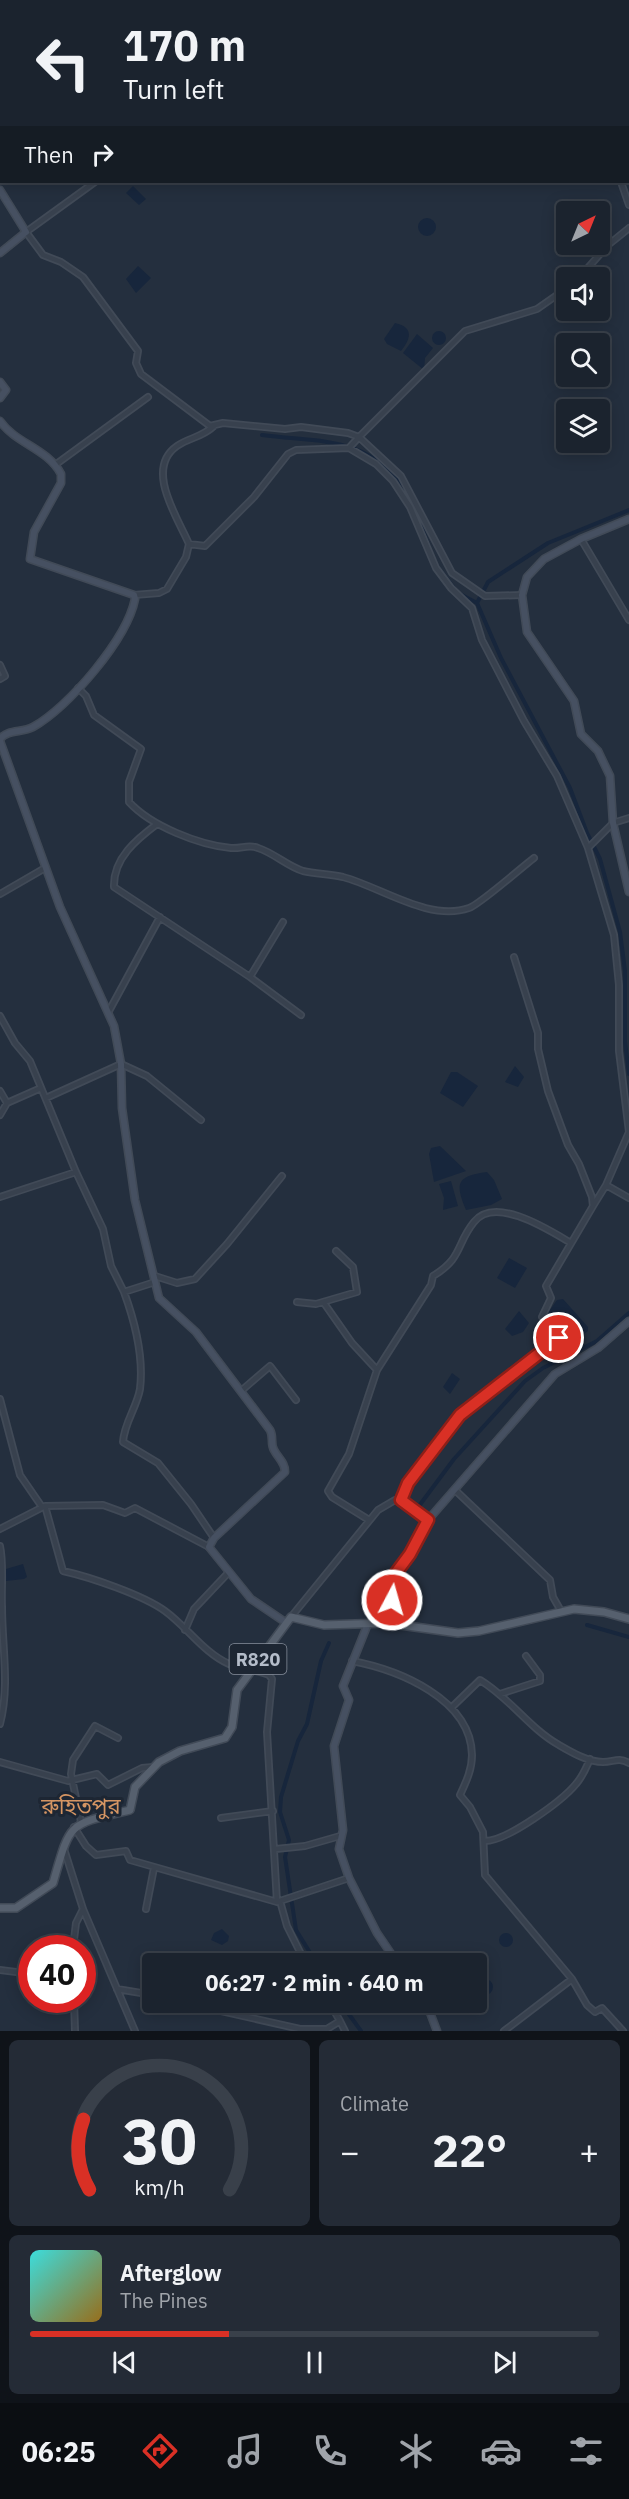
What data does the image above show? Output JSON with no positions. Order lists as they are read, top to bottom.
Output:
{
  "streets": {
    "main road": ["R820"]
  },
  "districts": ["রুহিতপুর"],
  "north": "top right",
  "page": {
    "turn": ["170 m", "Turn left"],
    "then": "Then",
    "limit": "40",
    "trip": "06:27 · 2 min · 640 m",
    "tile": "Climate",
    "heat": ["−", "22°", "+"],
    "song": ["Afterglow", "The Pines"],
    "tabs": "06:25",
    "gauge": ["30", "km/h"]
  }
}
